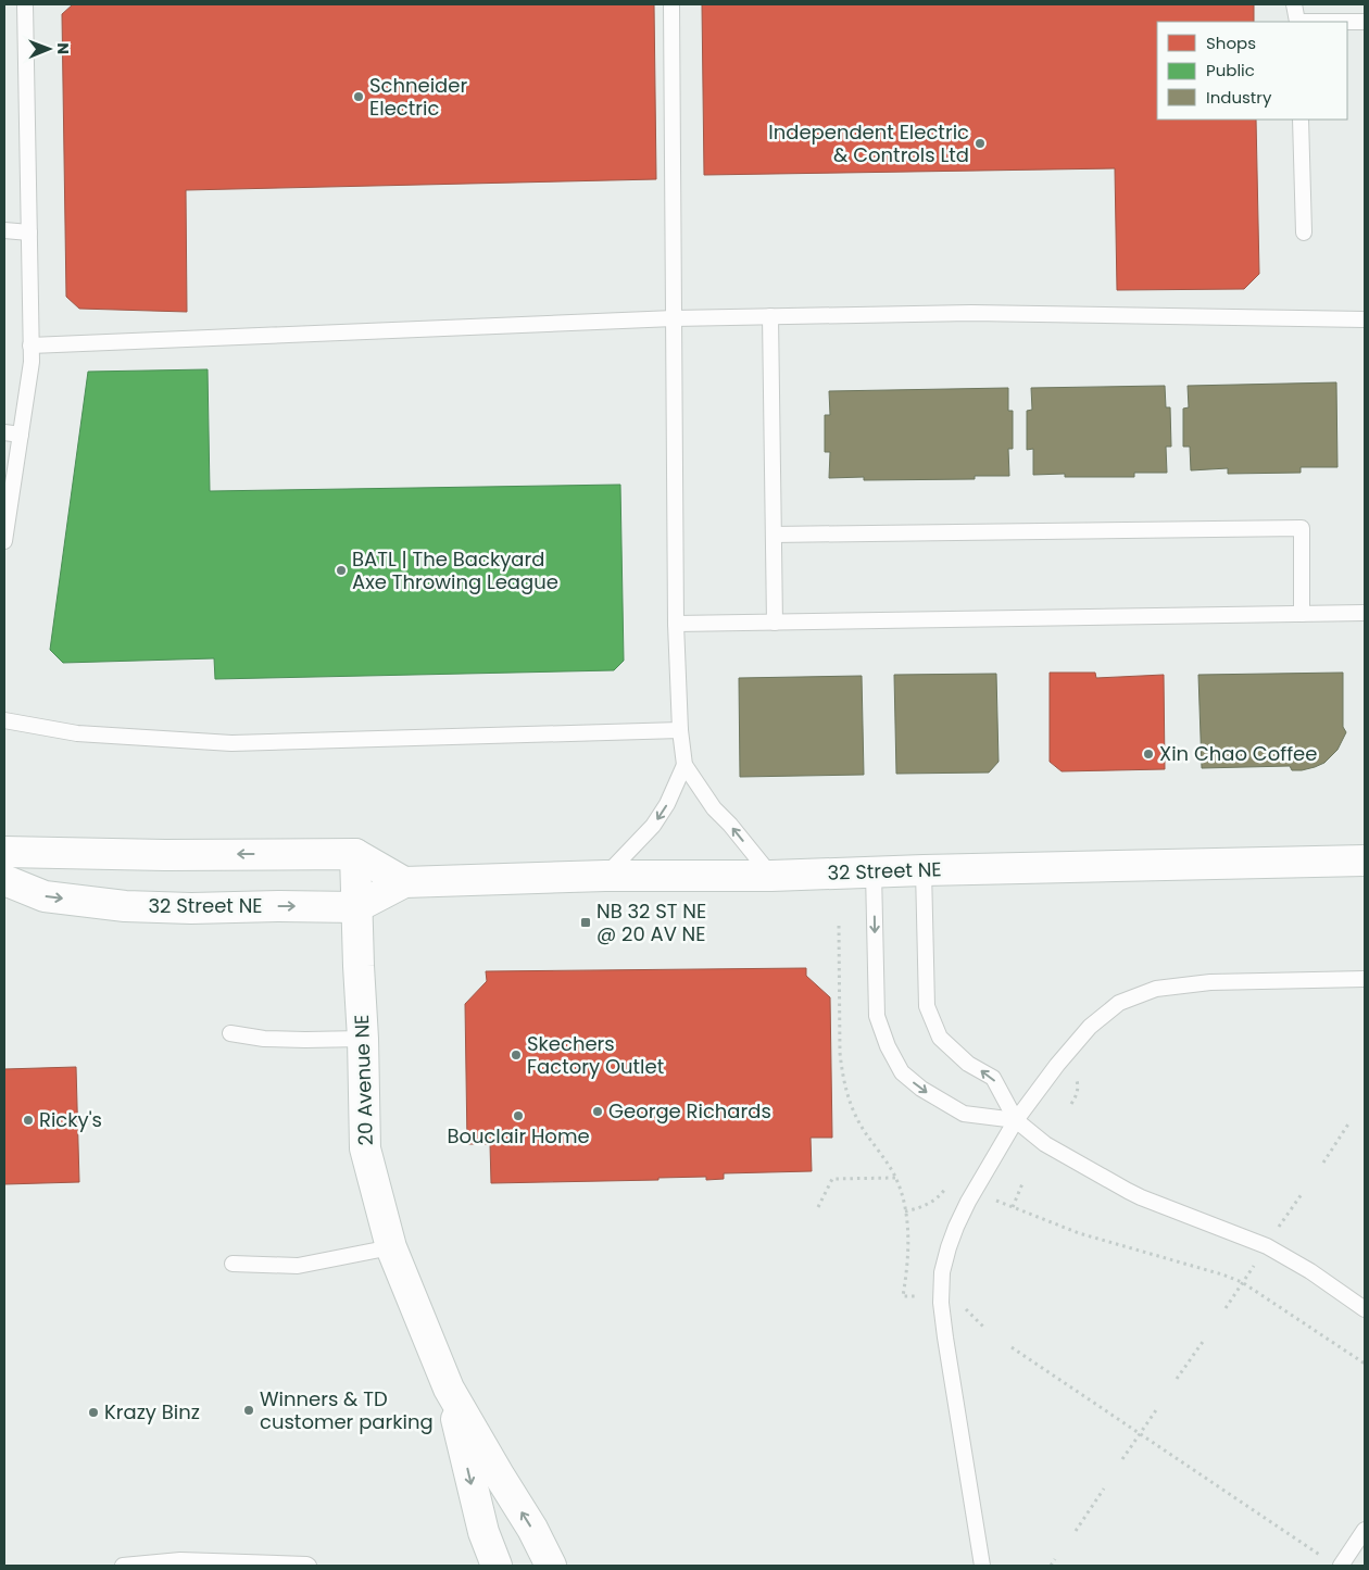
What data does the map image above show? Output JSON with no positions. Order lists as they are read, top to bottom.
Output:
{
  "streets": {
    "street": ["32 Street NE", "20 Avenue NE"]
  },
  "crossings": [
    ["32 Street NE", "20 Avenue NE"]
  ],
  "places": {
    "other": [
      "Schneider Electric",
      "Independent Electric & Controls Ltd",
      "BATL | The Backyard Axe Throwing League",
      "Xin Chao Coffee",
      "Skechers Factory Outlet",
      "George Richards",
      "Bouclair Home",
      "Ricky's",
      "Winners & TD customer parking",
      "Krazy Binz"
    ],
    "transit": ["NB 32 ST NE @ 20 AV NE"]
  },
  "legend": ["Shops", "Public", "Industry"],
  "north": "right"
}
